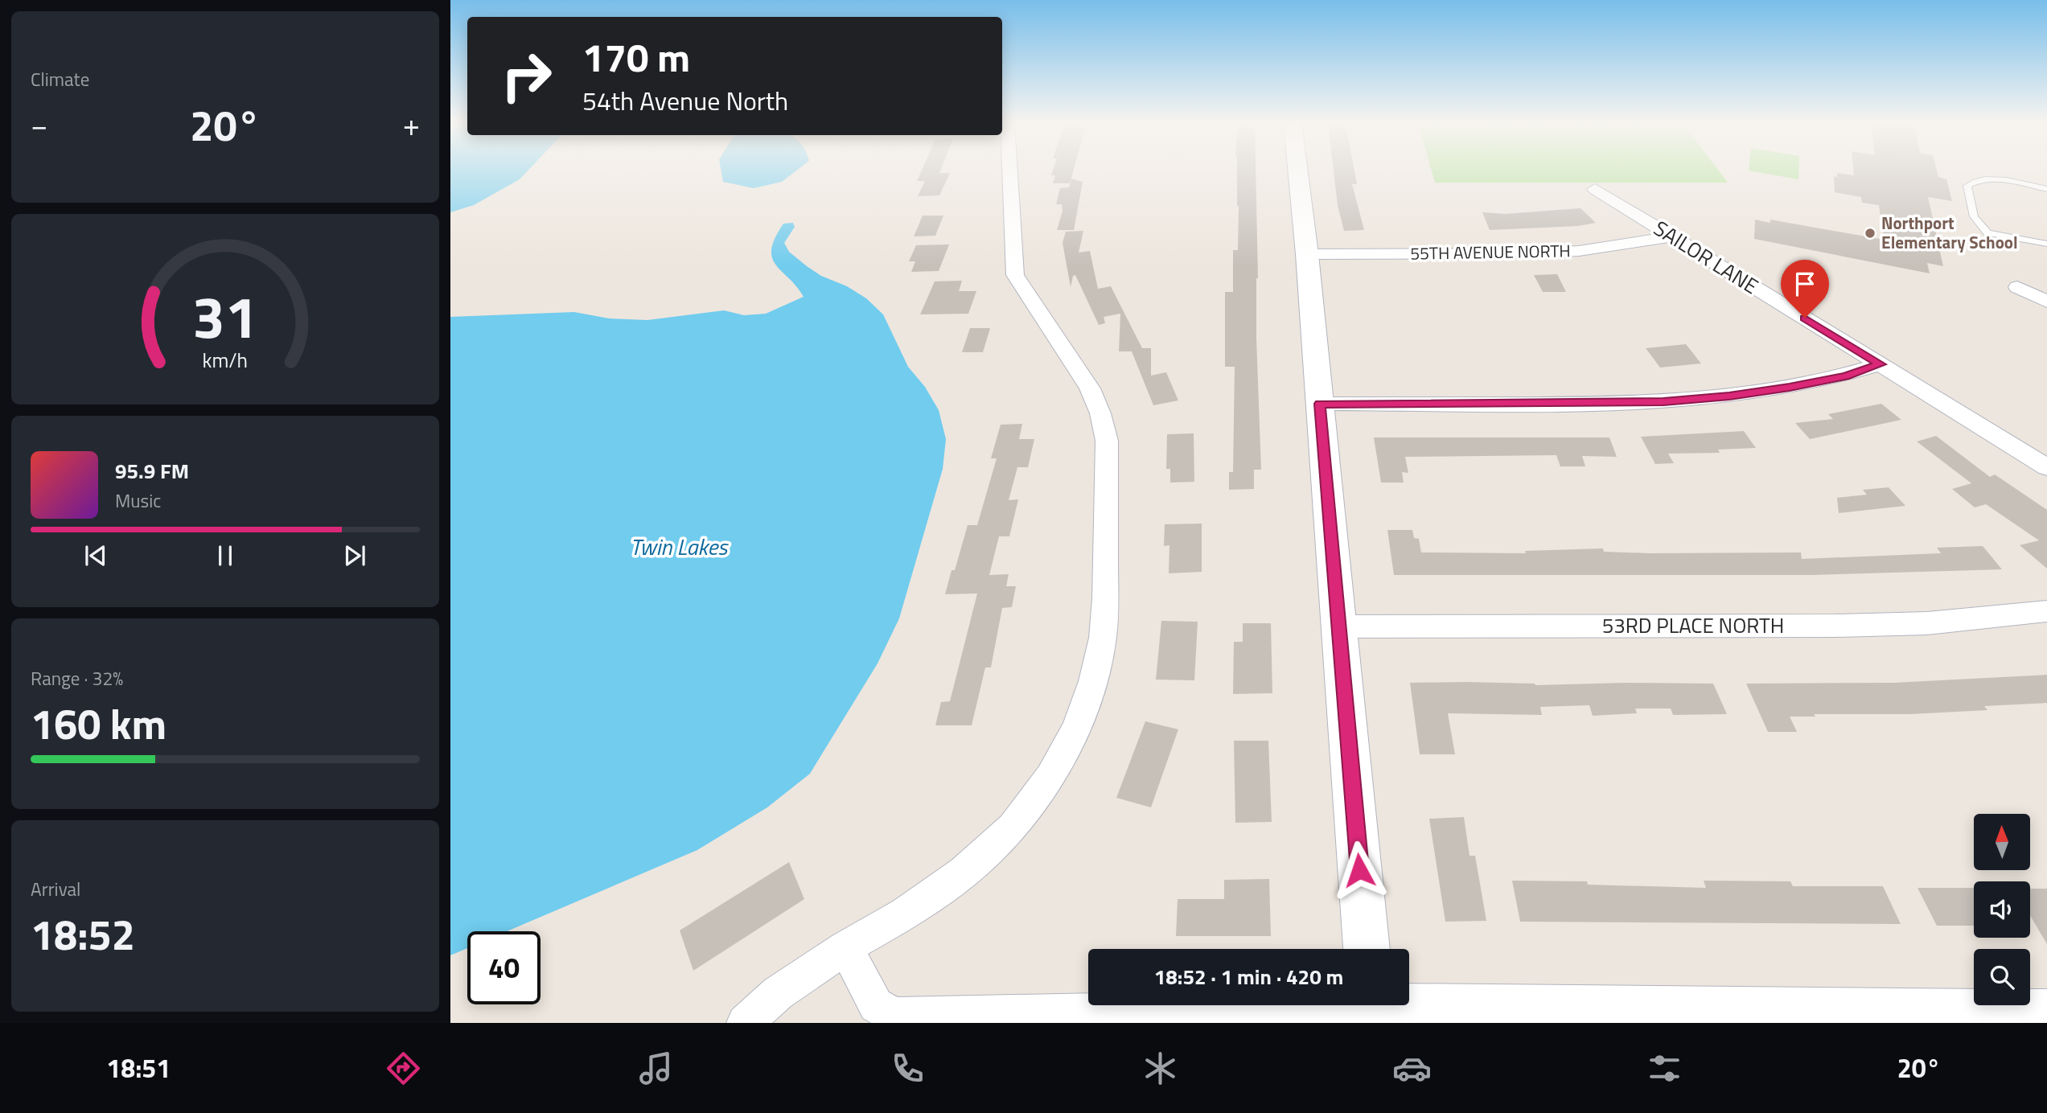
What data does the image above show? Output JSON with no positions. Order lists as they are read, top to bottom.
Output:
{
  "streets": {
    "street": ["55TH AVENUE NORTH", "SAILOR LANE", "53RD PLACE NORTH"]
  },
  "crossings": [
    ["55TH AVENUE NORTH", "SAILOR LANE"]
  ],
  "water": ["Twin Lakes"],
  "places": ["Northport Elementary School"],
  "north": "top",
  "page": {
    "tile": [
      "Climate",
      ["Range · 32%", "160 km"],
      ["Arrival", "18:52"]
    ],
    "turn": ["170 m", "54th Avenue North"],
    "heat": ["−", "20°", "+"],
    "song": ["95.9 FM", "Music"],
    "limit": "40",
    "trip": "18:52 · 1 min · 420 m",
    "tabs": ["18:51", "20°"],
    "gauge": ["31", "km/h"]
  }
}
